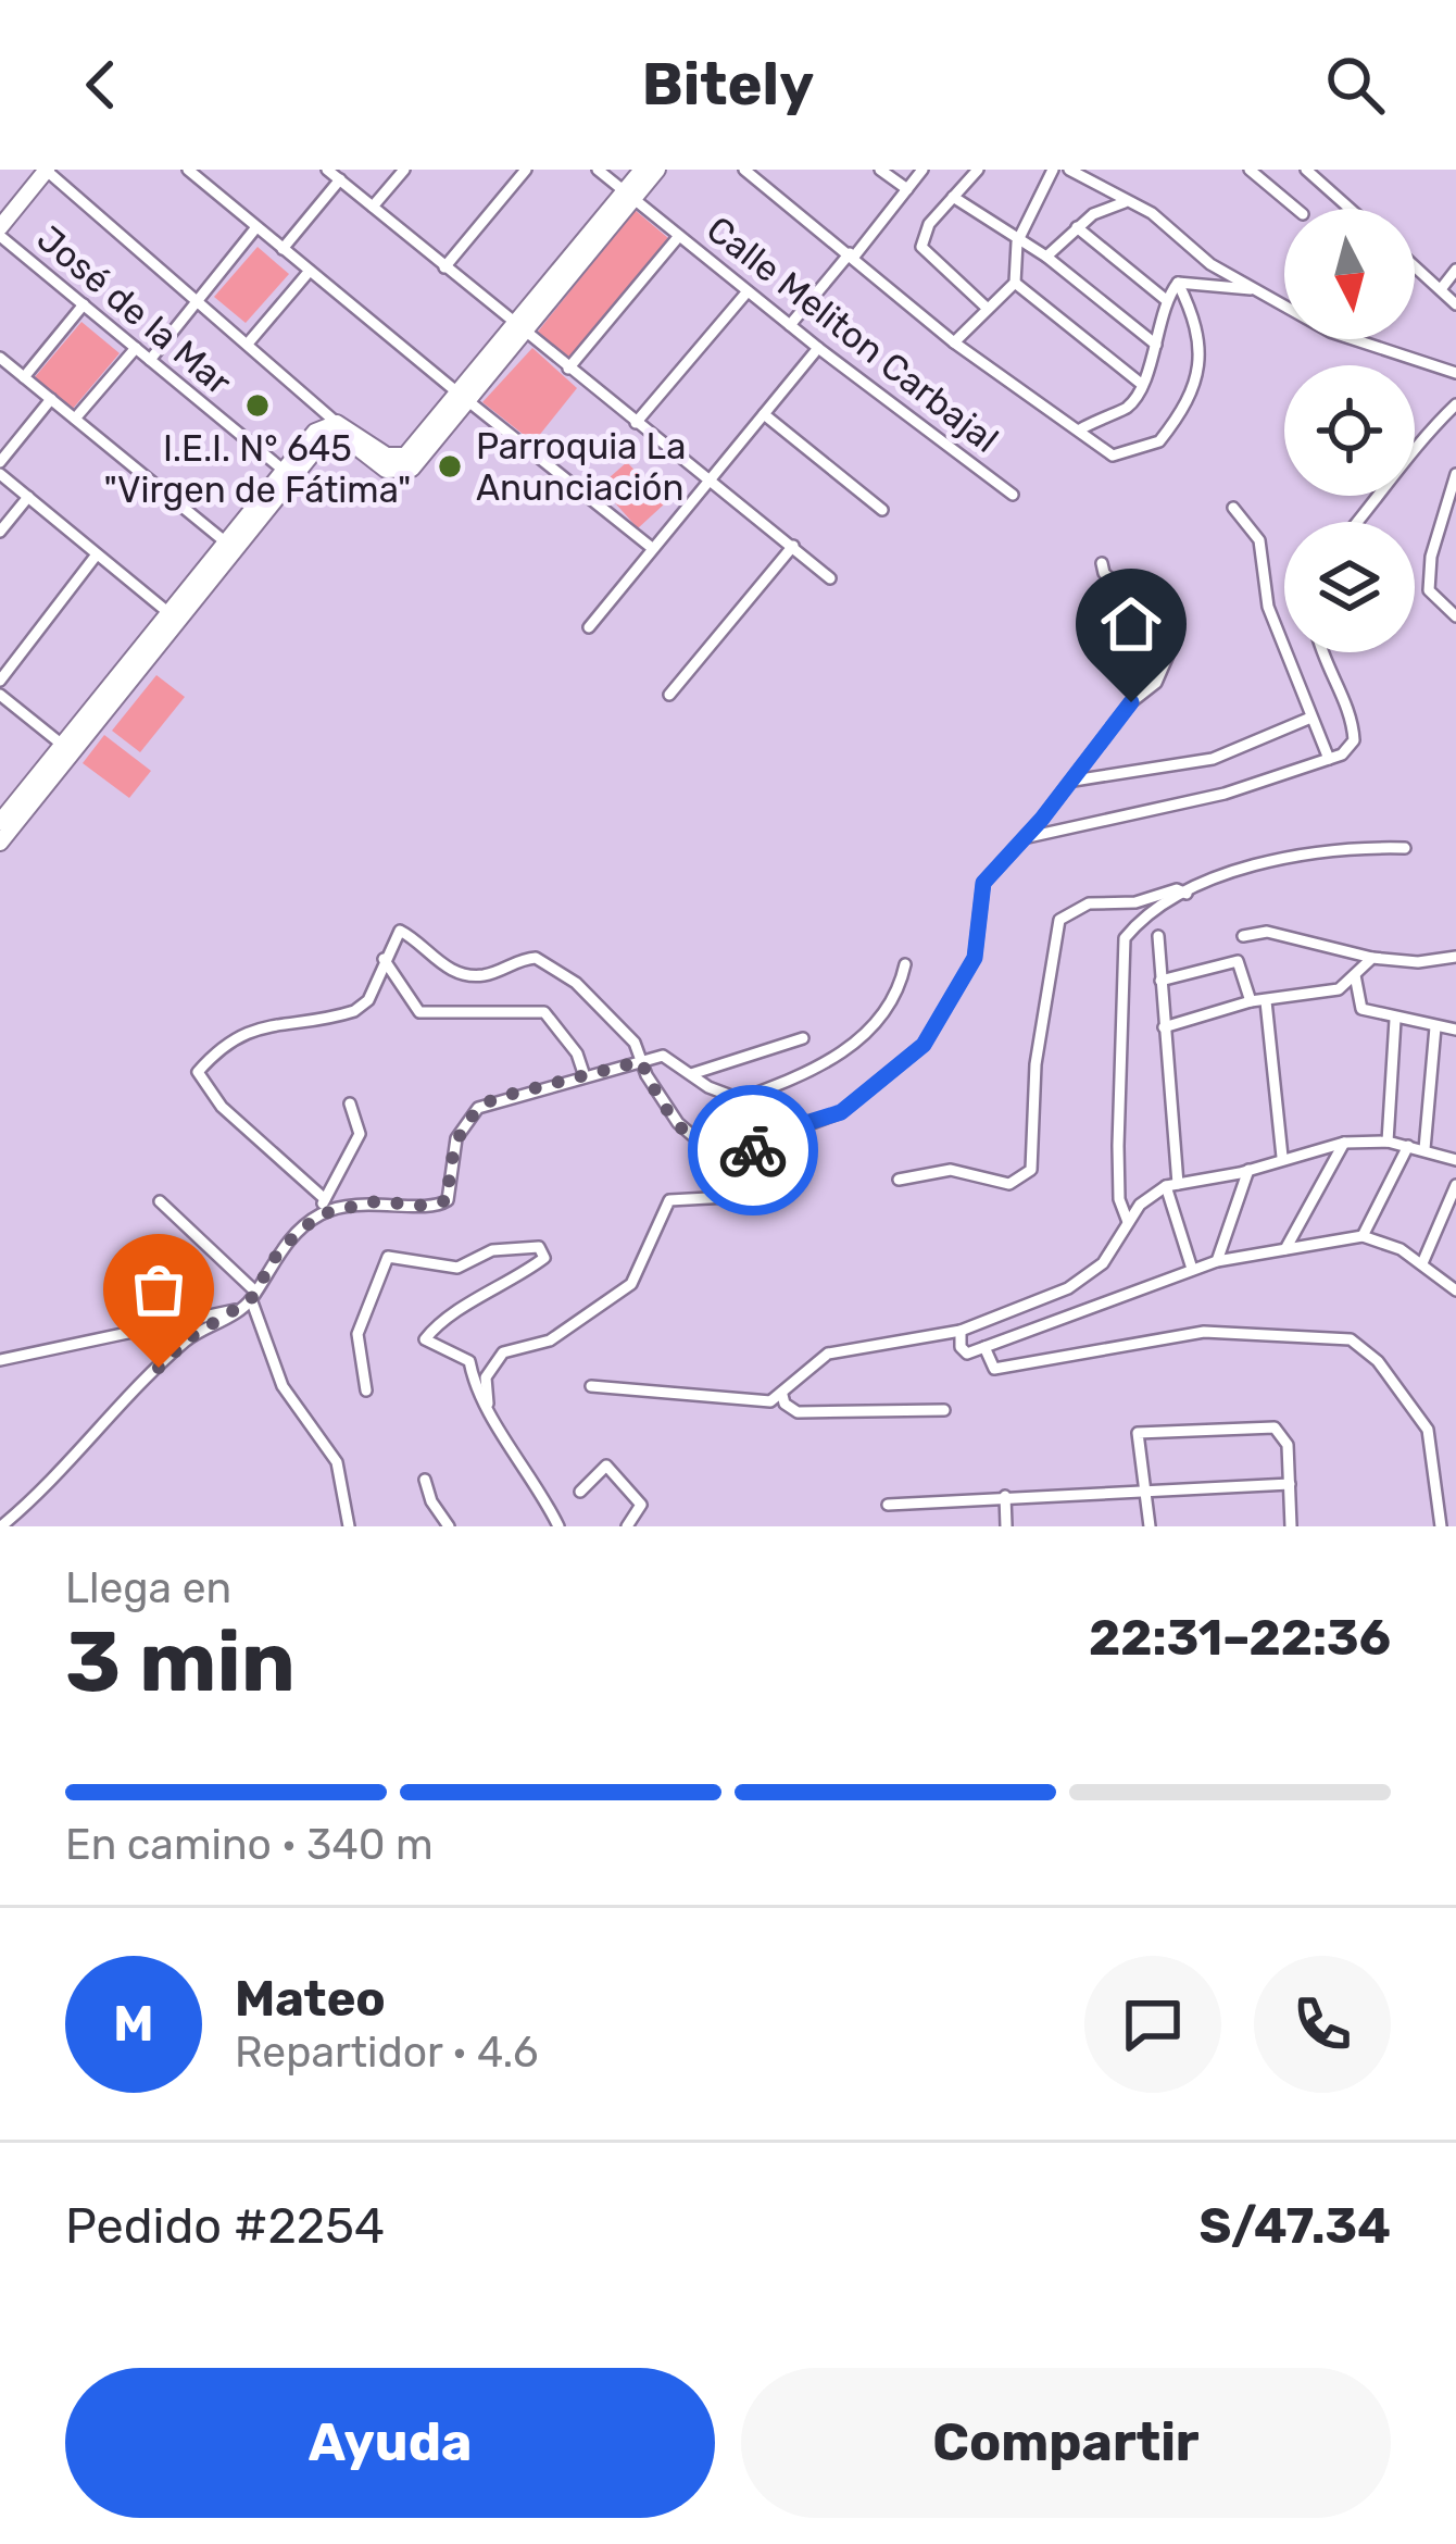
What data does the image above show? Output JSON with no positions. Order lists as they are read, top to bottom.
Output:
{
  "streets": {
    "street": ["José de la Mar", "Calle Meliton Carbajal"]
  },
  "places": ["I.E.I. N° 645 \"Virgen de Fátima\"", "Parroquia La Anunciación"],
  "north": "bottom",
  "page": {
    "header": "Bitely",
    "heading": ["3 min", "Llega en", "22:31–22:36"],
    "panel": [
      "Mateo",
      "Repartidor · 4.6",
      "Pedido #2254",
      "S/47.34"
    ],
    "bar": "En camino · 340 m",
    "round": "M",
    "buttons": ["Ayuda", "Compartir"]
  }
}
